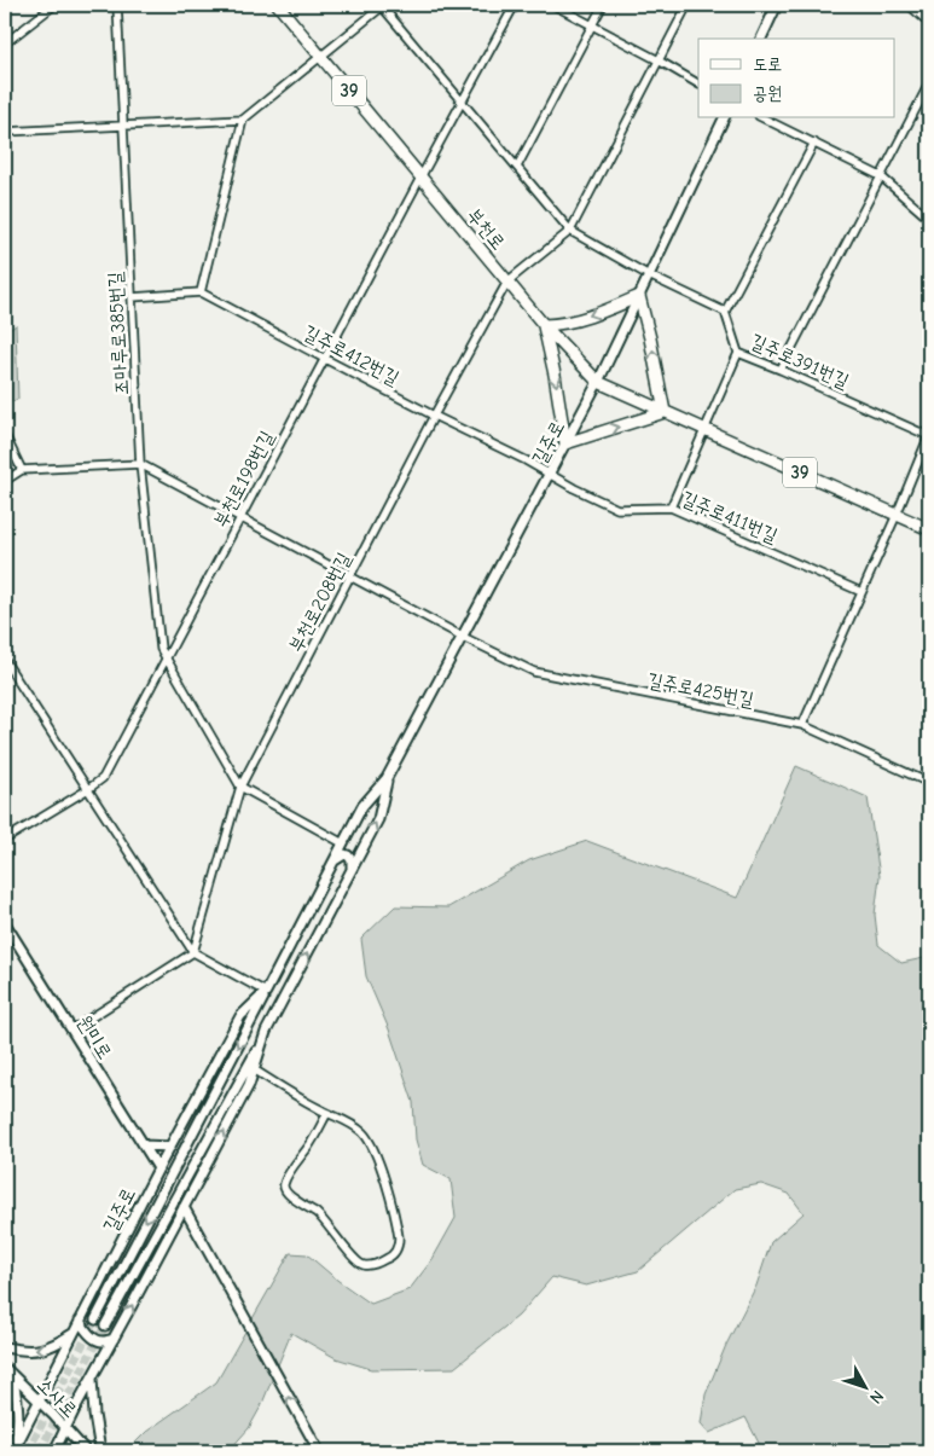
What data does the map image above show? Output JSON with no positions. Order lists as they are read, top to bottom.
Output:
{
  "streets": {
    "main road": ["39", "부천로"],
    "street": [
      "조마루로385번길",
      "길주로412번길",
      "길주로391번길",
      "길주로",
      "부천로198번길",
      "길주로411번길",
      "부천로208번길",
      "길주로425번길",
      "원미로",
      "소사로"
    ]
  },
  "crossings": [
    ["부천로", "길주로"],
    ["부천로", "부천로198번길"],
    ["부천로", "부천로208번길"],
    ["조마루로385번길", "부천로198번길"],
    ["조마루로385번길", "부천로208번길"],
    ["조마루로385번길", "길주로425번길"],
    ["길주로412번길", "길주로"],
    ["길주로412번길", "부천로198번길"],
    ["길주로412번길", "길주로411번길"],
    ["길주로412번길", "부천로208번길"],
    ["길주로", "길주로411번길"],
    ["길주로", "길주로425번길"],
    ["길주로", "원미로"],
    ["길주로", "소사로"],
    ["부천로198번길", "길주로425번길"],
    ["부천로208번길", "길주로425번길"]
  ],
  "legend": ["도로", "공원"],
  "north": "bottom right"
}
